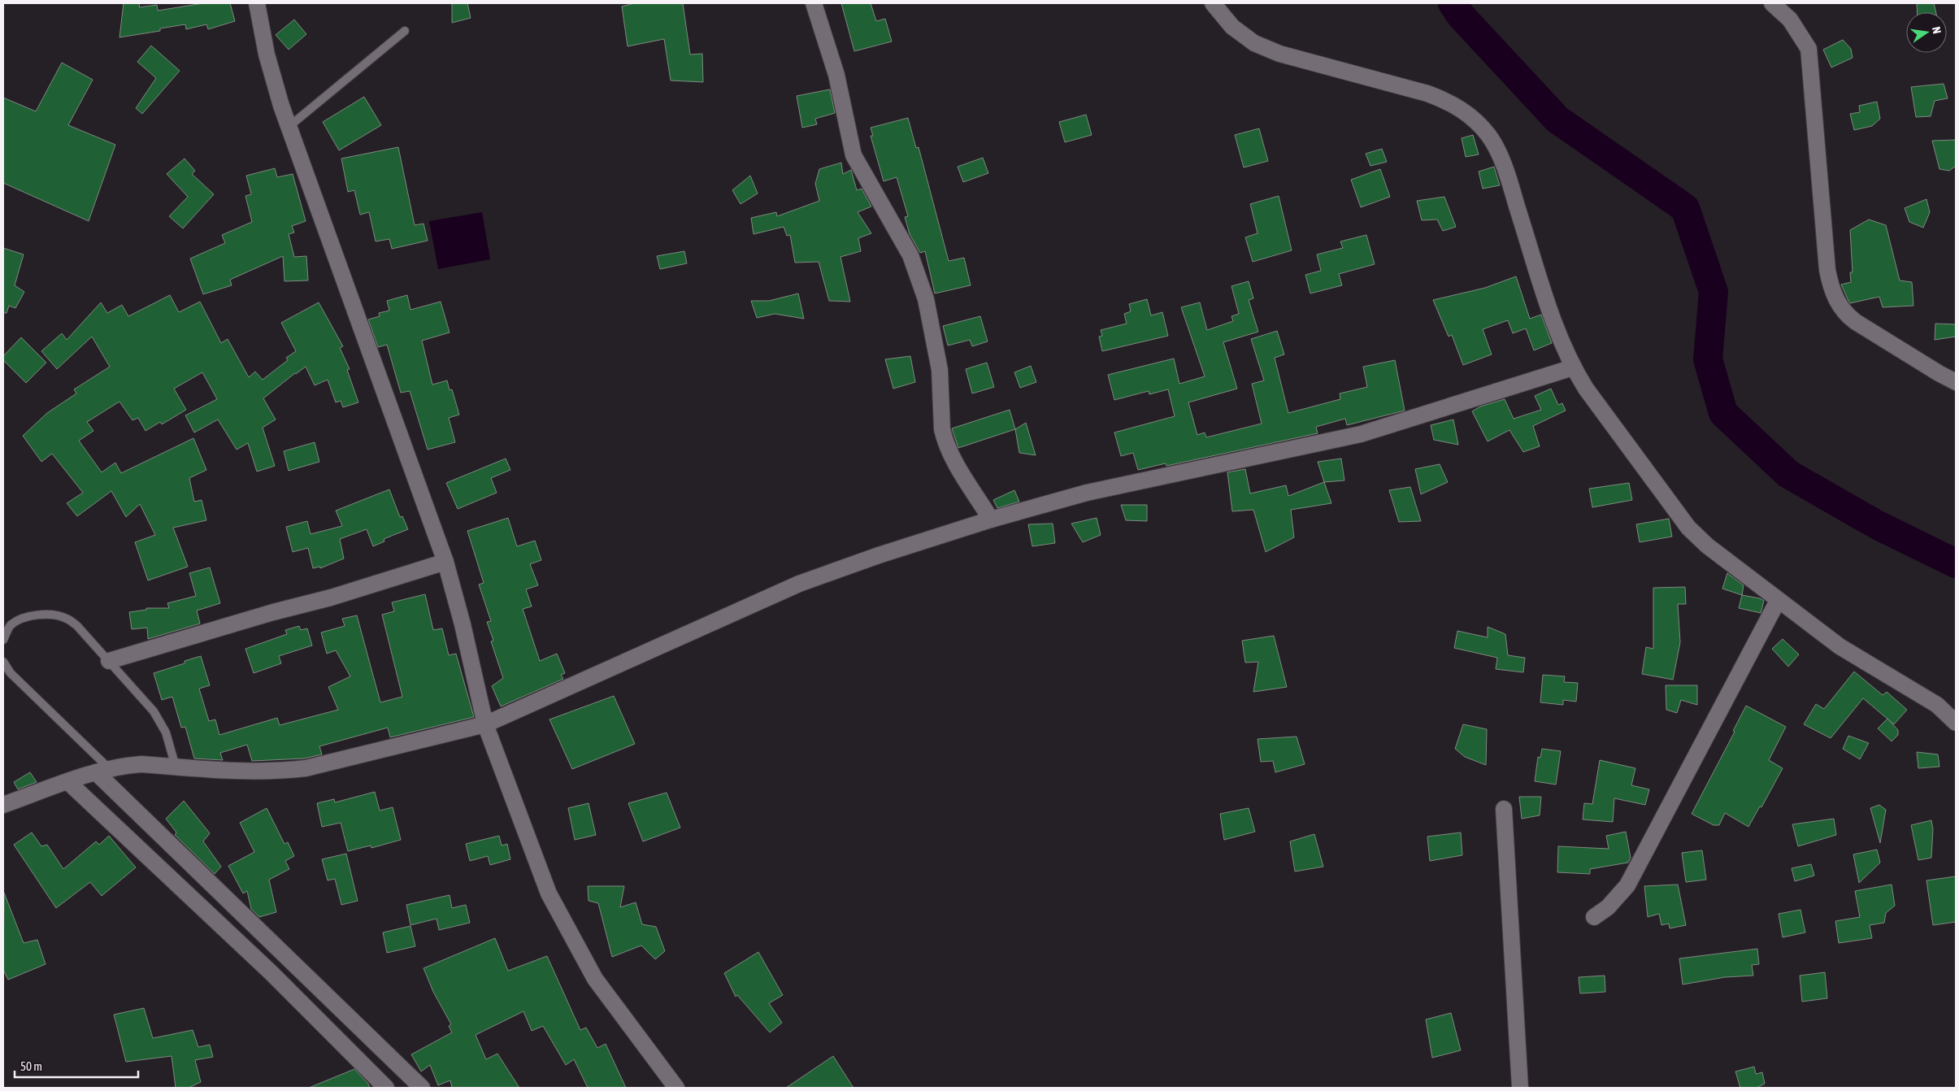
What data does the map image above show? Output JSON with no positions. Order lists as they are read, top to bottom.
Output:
{
  "scale_bar": "50 m",
  "north": "right"
}
